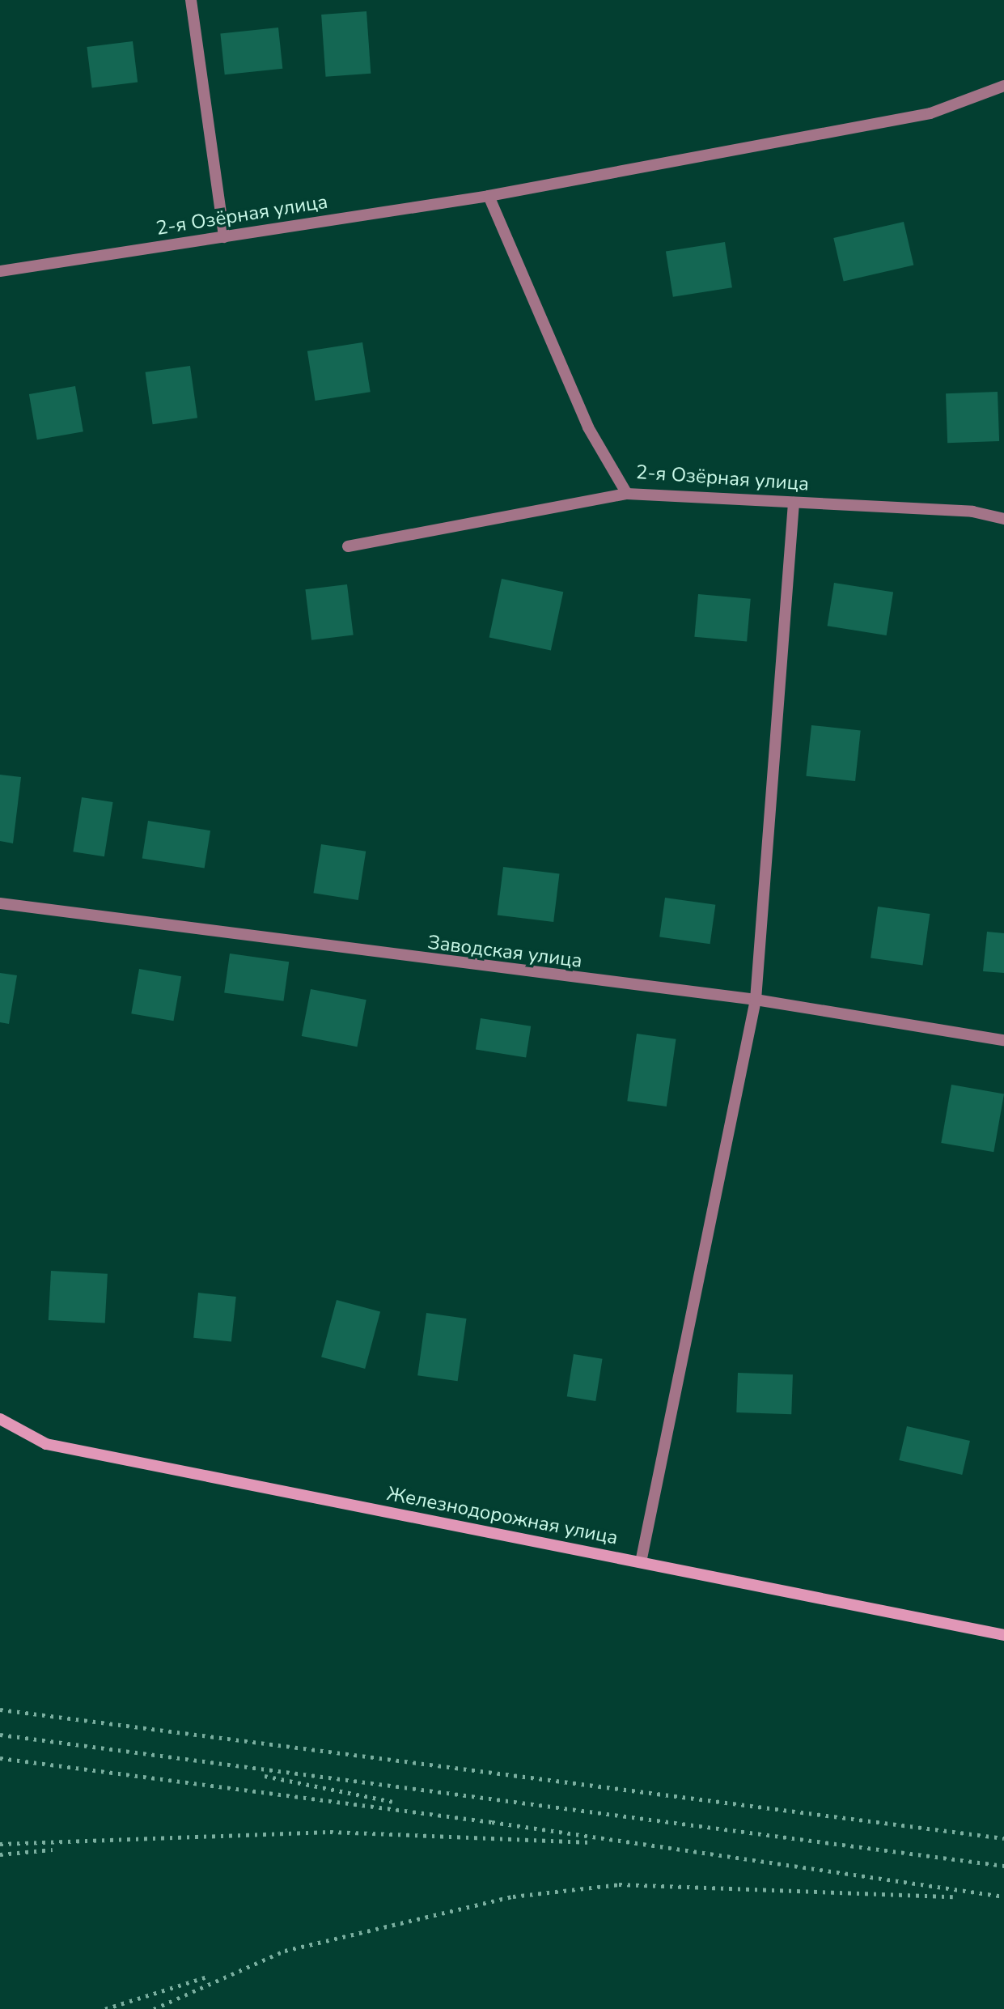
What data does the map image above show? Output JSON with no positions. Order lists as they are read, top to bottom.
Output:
{
  "streets": {
    "street": ["2-я Озёрная улица", "Заводская улица", "Железнодорожная улица"]
  }
}
